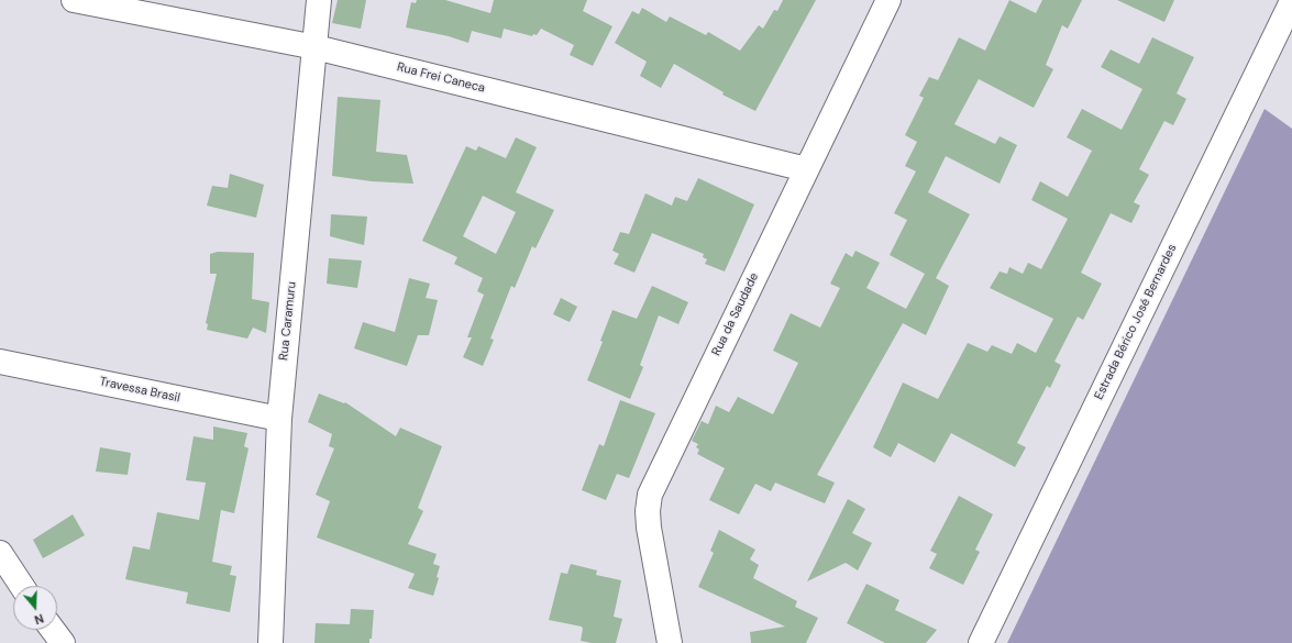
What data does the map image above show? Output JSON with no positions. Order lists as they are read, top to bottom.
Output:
{
  "streets": {
    "street": [
      "Rua Frei Caneca",
      "Rua da Saudade",
      "Rua Caramuru",
      "Estrada Bérico José Bernardes",
      "Travessa Brasil"
    ]
  },
  "crossings": [
    ["Rua Frei Caneca", "Rua da Saudade"],
    ["Rua Frei Caneca", "Rua Caramuru"],
    ["Rua Caramuru", "Travessa Brasil"]
  ],
  "north": "bottom"
}
